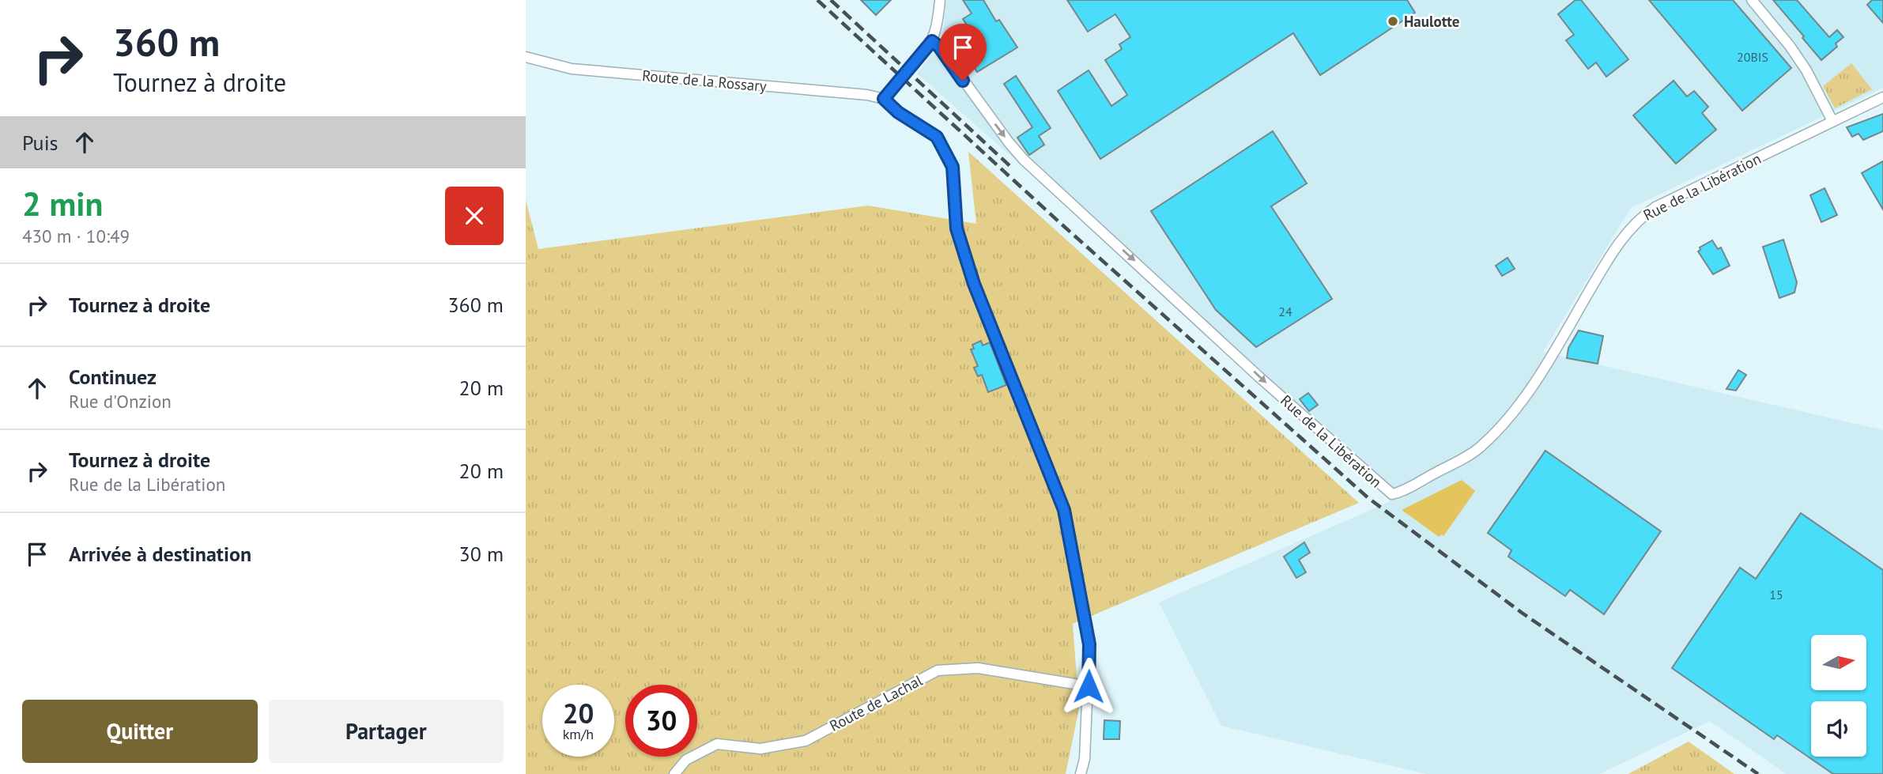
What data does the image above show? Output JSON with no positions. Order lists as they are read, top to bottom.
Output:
{
  "streets": {
    "street": ["Route de la Rossary", "Rue de la Libération", "Route de Lachal"]
  },
  "places": ["Haulotte"],
  "house_numbers": ["20BIS", "24", "15"],
  "north": "right",
  "page": {
    "turn": ["360 m", "Tournez à droite"],
    "then": "Puis",
    "heading": ["2 min", "430 m · 10:49"],
    "list": [
      {
        "name": "Tournez à droite",
        "value": "360 m"
      },
      {
        "name": "Continuez",
        "note": "Rue d'Onzion",
        "value": "20 m"
      },
      {
        "name": "Tournez à droite",
        "note": "Rue de la Libération",
        "value": "20 m"
      },
      {
        "name": "Arrivée à destination",
        "value": "30 m"
      }
    ],
    "speed": "20 km/h",
    "limit": "30",
    "buttons": ["Quitter", "Partager"]
  }
}
